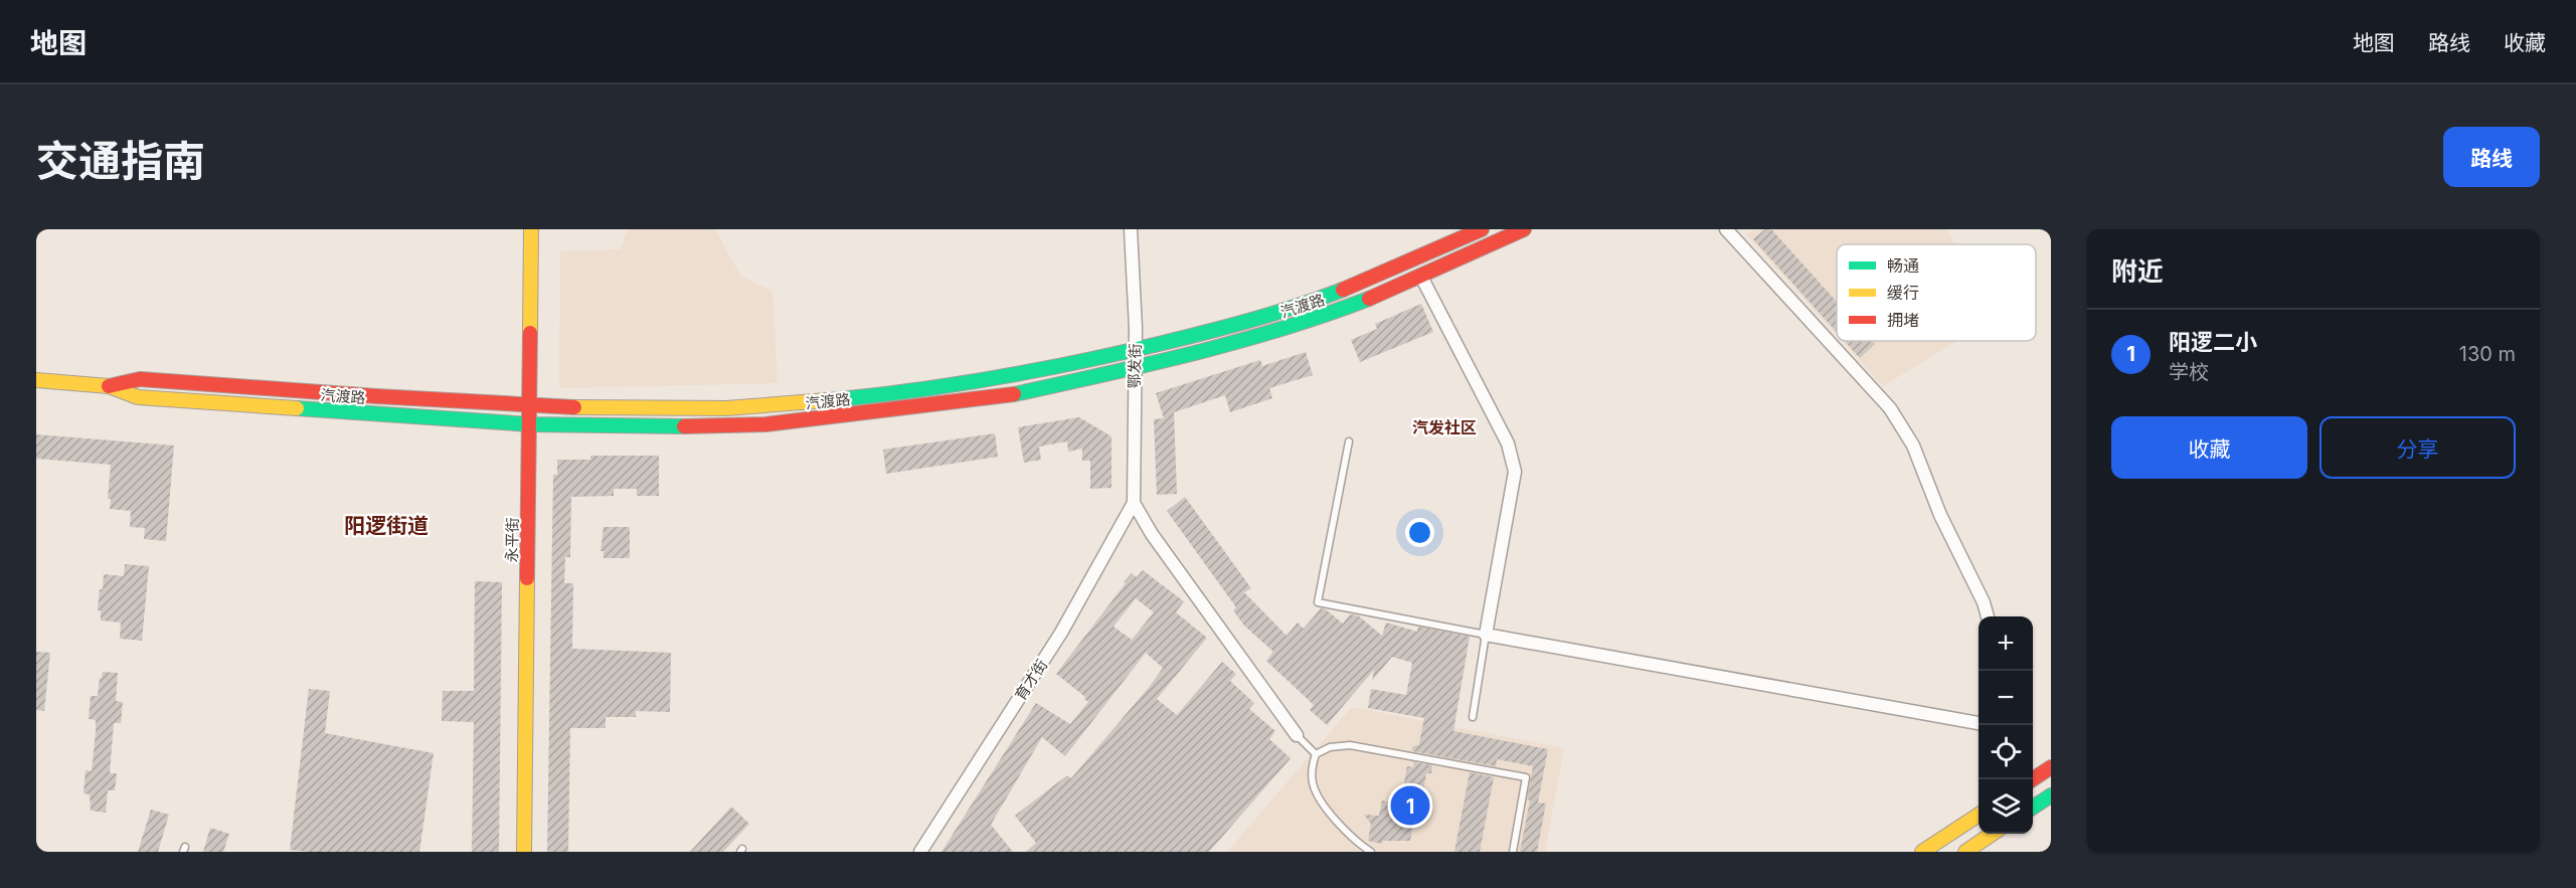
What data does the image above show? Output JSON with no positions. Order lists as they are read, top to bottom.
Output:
{
  "streets": {
    "main road": ["汽渡路", "永平街"],
    "street": ["鄂发街", "育才街"]
  },
  "crossings": [
    ["汽渡路", "鄂发街"],
    ["汽渡路", "永平街"],
    ["鄂发街", "育才街"]
  ],
  "districts": ["汽发社区", "阳逻街道"],
  "legend": ["畅通", "缓行", "拥堵"],
  "page": {
    "header": "地图",
    "nav": ["地图", "路线", "收藏"],
    "title": "交通指南",
    "buttons": [
      "路线",
      ["收藏", "分享"]
    ],
    "heading": "附近",
    "list": [
      {
        "mark": "1",
        "name": "阳逻二小",
        "note": "学校",
        "value": "130 m"
      }
    ],
    "map_buttons": ["+", "−"],
    "pins": "1"
  }
}
